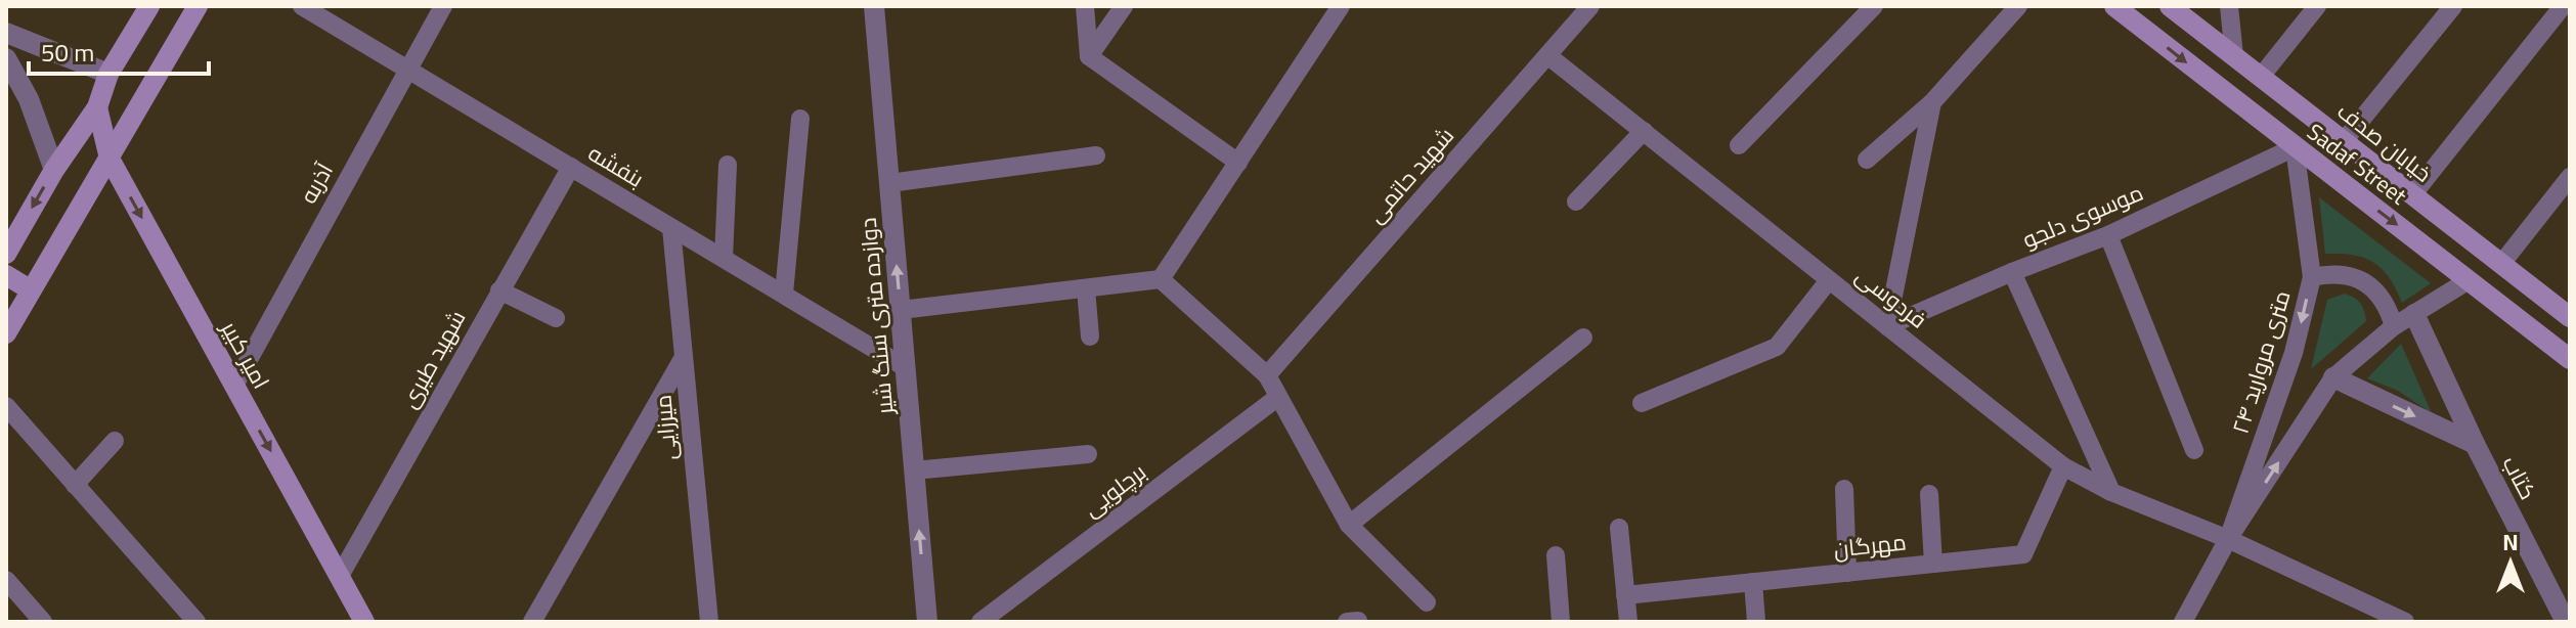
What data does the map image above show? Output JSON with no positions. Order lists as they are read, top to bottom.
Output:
{
  "streets": {
    "main road": ["خیابان صدف", "Sadaf Street", "امیر کبیر"],
    "street": [
      "بنفشه",
      "شهید حاتمی",
      "آذربه",
      "موسوی دلجو",
      "فردوسی",
      "دوازده متری سنگ شیر",
      "شهید طیری",
      "۲۴ متری مروارید",
      "میرزایی",
      "کتاب",
      "برچلویی",
      "مهرگان"
    ]
  },
  "crossings": [
    ["Sadaf Street", "موسوی دلجو"],
    ["Sadaf Street", "۲۴ متری مروارید"],
    ["بنفشه", "آذربه"],
    ["بنفشه", "دوازده متری سنگ شیر"],
    ["بنفشه", "شهید طیری"],
    ["بنفشه", "میرزایی"],
    ["شهید حاتمی", "فردوسی"],
    ["آذربه", "امیر کبیر"],
    ["موسوی دلجو", "فردوسی"],
    ["موسوی دلجو", "۲۴ متری مروارید"],
    ["فردوسی", "۲۴ متری مروارید"],
    ["فردوسی", "مهرگان"],
    ["امیر کبیر", "شهید طیری"],
    ["۲۴ متری مروارید", "کتاب"]
  ],
  "one_way": ["Sadaf Street", "امیر کبیر"],
  "scale_bar": "50 m",
  "north": "top"
}
